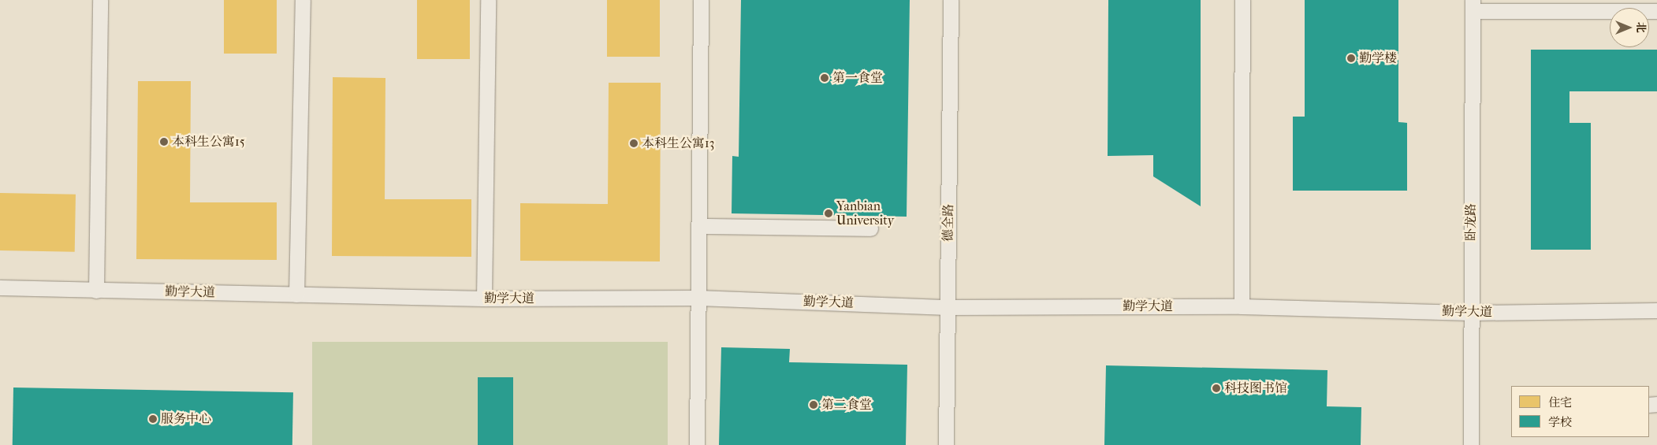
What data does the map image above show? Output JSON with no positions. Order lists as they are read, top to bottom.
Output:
{
  "streets": {
    "lane": ["卧龙路", "德全路", "勤学大道"]
  },
  "crossings": [
    ["卧龙路", "勤学大道"],
    ["德全路", "勤学大道"]
  ],
  "places": [
    "勤学楼",
    "第一食堂",
    "本科生公寓15",
    "本科生公寓13",
    "Yanbian University",
    "科技图书馆",
    "第二食堂",
    "服务中心"
  ],
  "legend": ["住宅", "学校"],
  "north": "right"
}
